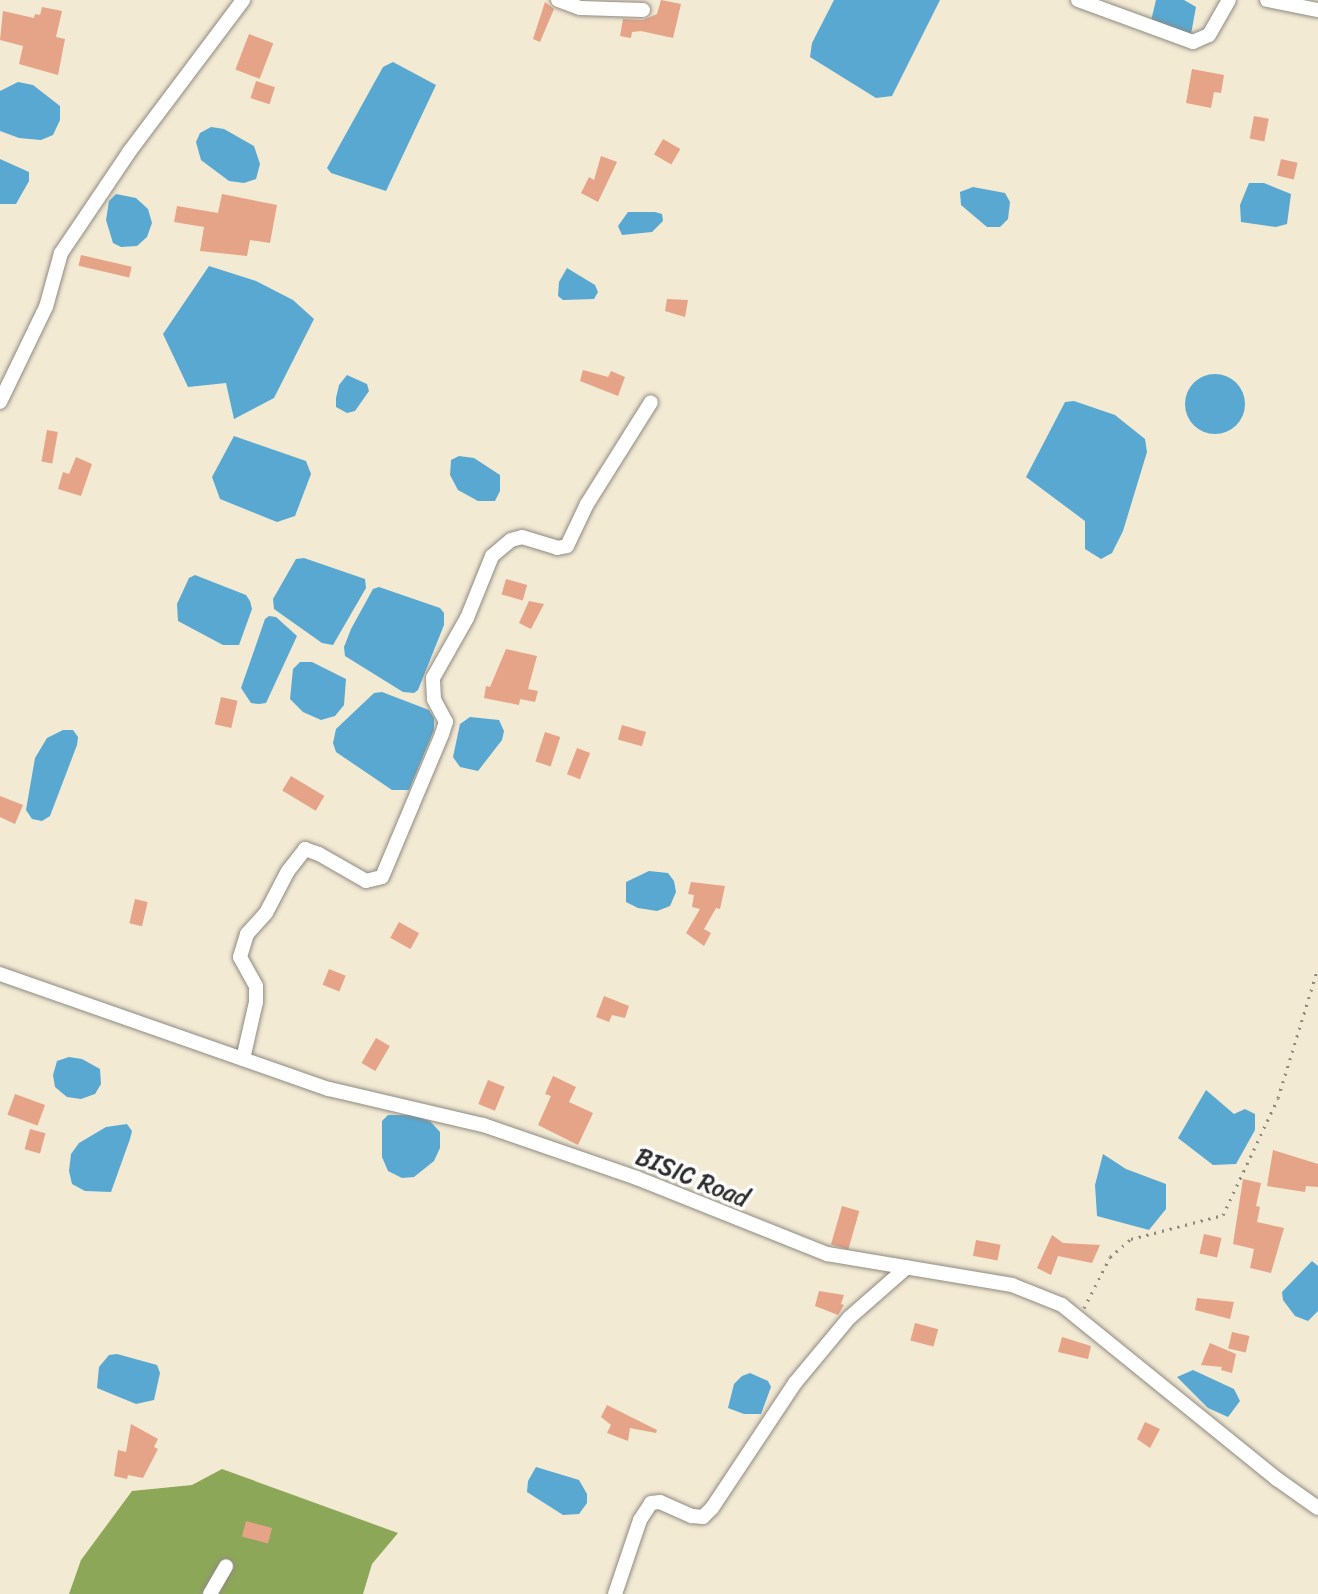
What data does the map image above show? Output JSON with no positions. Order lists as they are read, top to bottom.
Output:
{
  "streets": {
    "street": ["BISIC Road"]
  }
}
